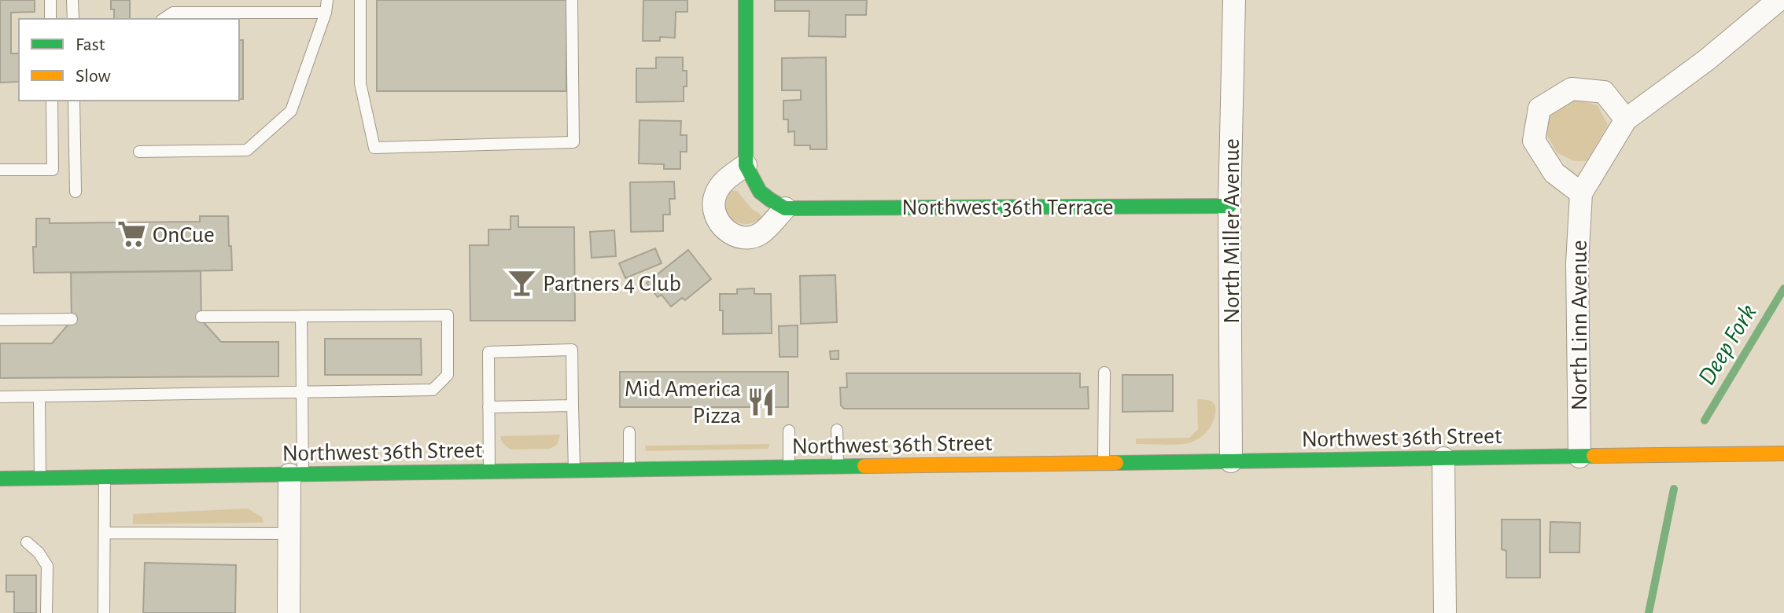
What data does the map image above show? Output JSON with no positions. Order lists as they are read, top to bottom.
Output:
{
  "streets": {
    "street": [
      "Northwest 36th Terrace",
      "North Miller Avenue",
      "North Linn Avenue",
      "Northwest 36th Street"
    ]
  },
  "crossings": [
    ["Northwest 36th Terrace", "North Miller Avenue"],
    ["North Miller Avenue", "Northwest 36th Street"],
    ["North Linn Avenue", "Northwest 36th Street"]
  ],
  "water": ["Deep Fork"],
  "places": {
    "supermarket": ["OnCue"],
    "bar": ["Partners 4 Club"],
    "restaurant": ["Mid America Pizza"]
  },
  "legend": ["Fast", "Slow"]
}
